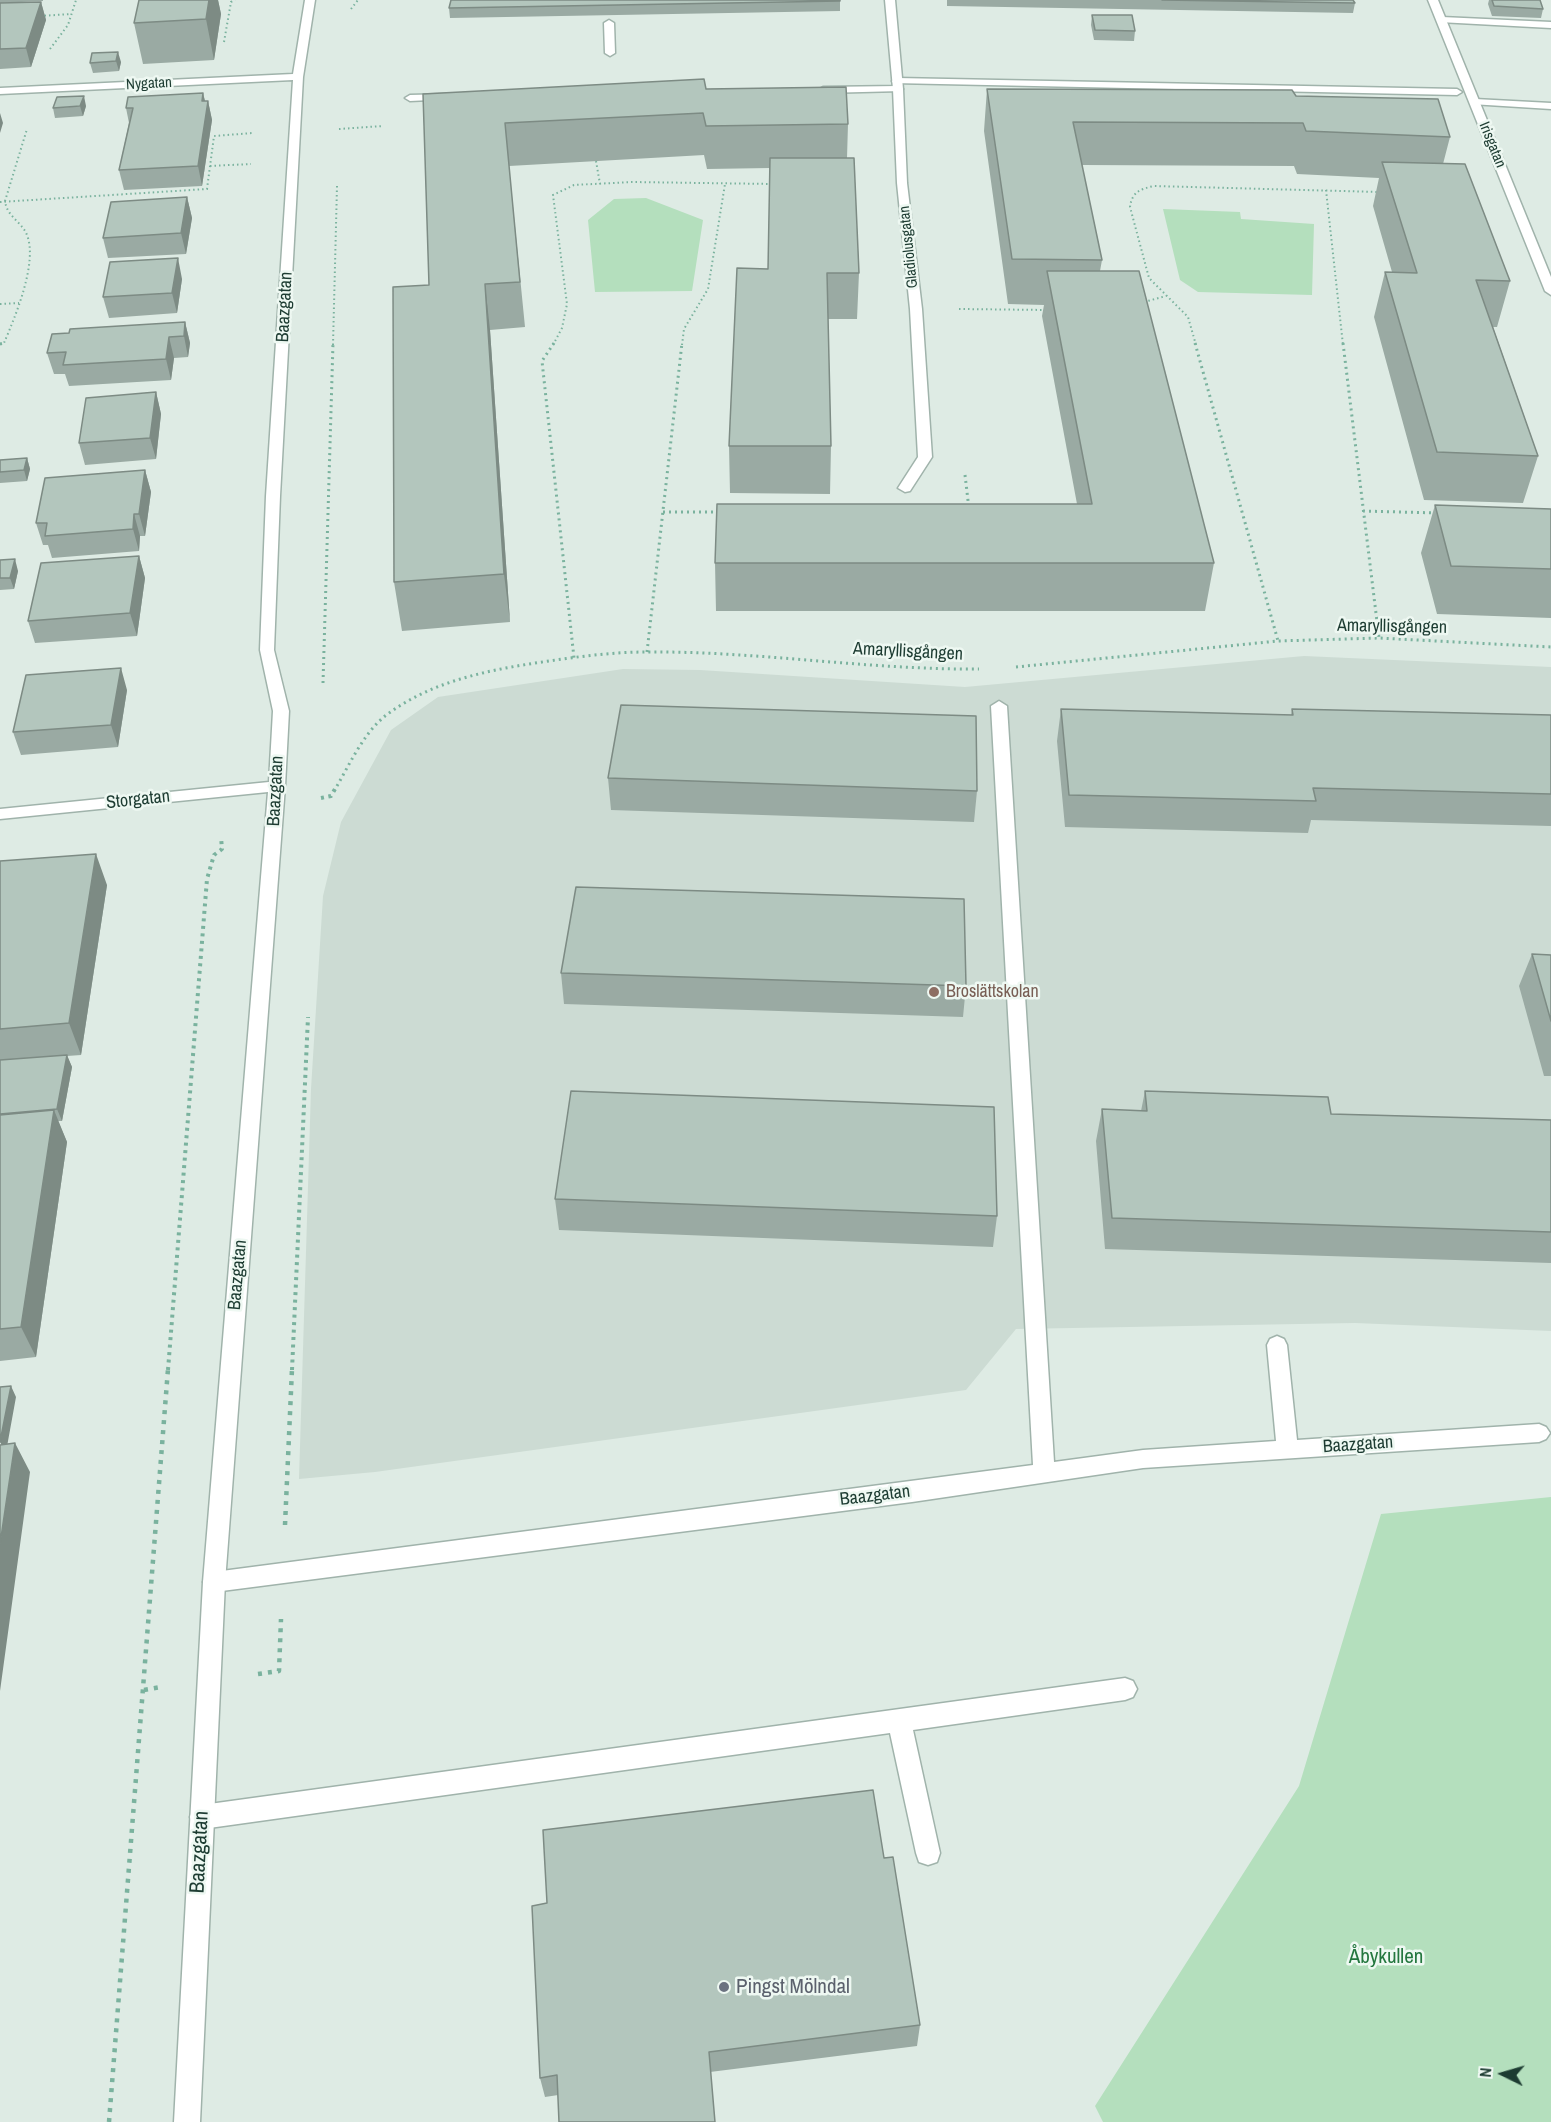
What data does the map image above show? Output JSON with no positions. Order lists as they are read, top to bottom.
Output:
{
  "streets": {
    "street": [
      "Nygatan",
      "Irisgatan",
      "Gladiolusgatan",
      "Baazgatan",
      "Storgatan"
    ],
    "path": ["Amaryllisgången"]
  },
  "crossings": [
    ["Nygatan", "Baazgatan"],
    ["Baazgatan", "Storgatan"]
  ],
  "parks": ["Åbykullen"],
  "places": ["Broslättskolan", "Pingst Mölndal"],
  "north": "left"
}
